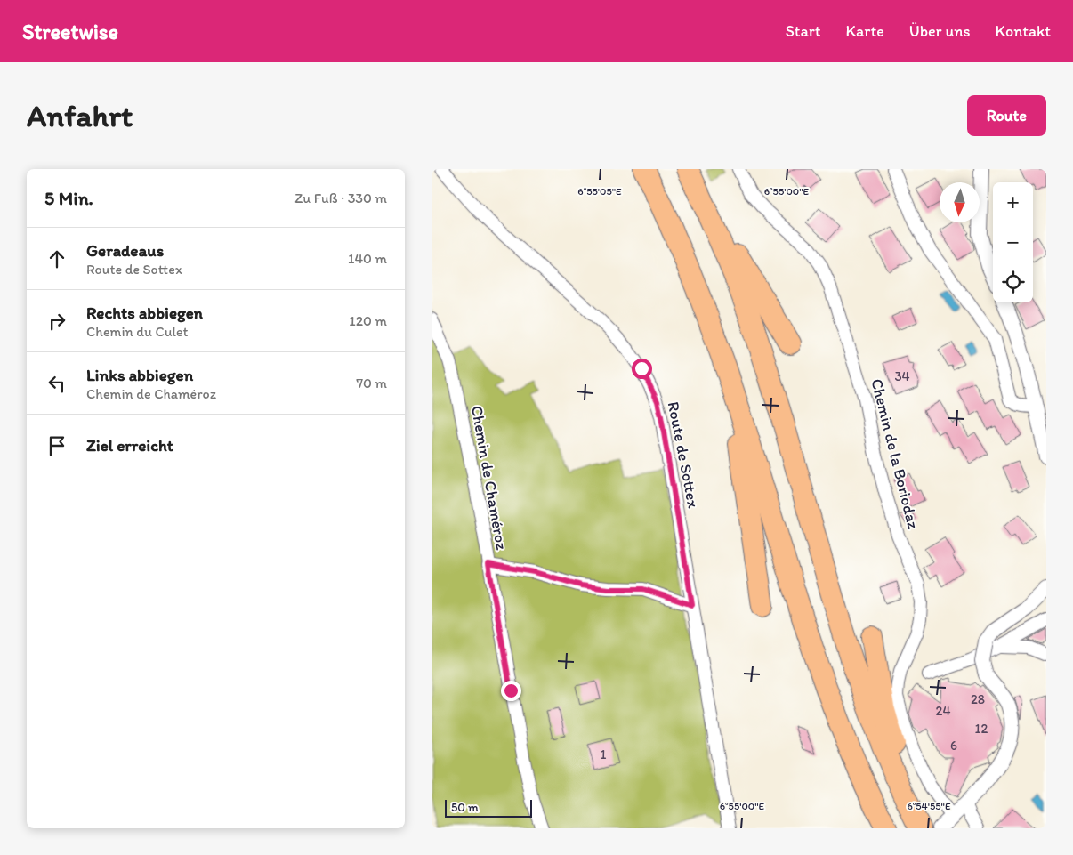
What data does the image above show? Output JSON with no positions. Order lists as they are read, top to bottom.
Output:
{
  "streets": {
    "street": ["Chemin de la Boriodaz", "Route de Sottex", "Chemin de Chaméroz"]
  },
  "house_numbers": [
    "34",
    "28",
    "24",
    "12",
    "6",
    "1"
  ],
  "scale_bar": "50 m",
  "north": "bottom",
  "page": {
    "header": "Streetwise",
    "nav": [
      "Start",
      "Karte",
      "Über uns",
      "Kontakt"
    ],
    "buttons": "Route",
    "title": "Anfahrt",
    "heading": ["5 Min.", "Zu Fuß · 330 m"],
    "map_buttons": ["+", "−"],
    "list": [
      ["Geradeaus", "Route de Sottex", "140 m"],
      ["Rechts abbiegen", "Chemin du Culet", "120 m"],
      ["Links abbiegen", "Chemin de Chaméroz", "70 m"],
      "Ziel erreicht"
    ],
    "scale": "50 m"
  },
  "coordinates": ["6°55'05\"E", "6°55'00\"E", "6°54'55\"E"]
}
